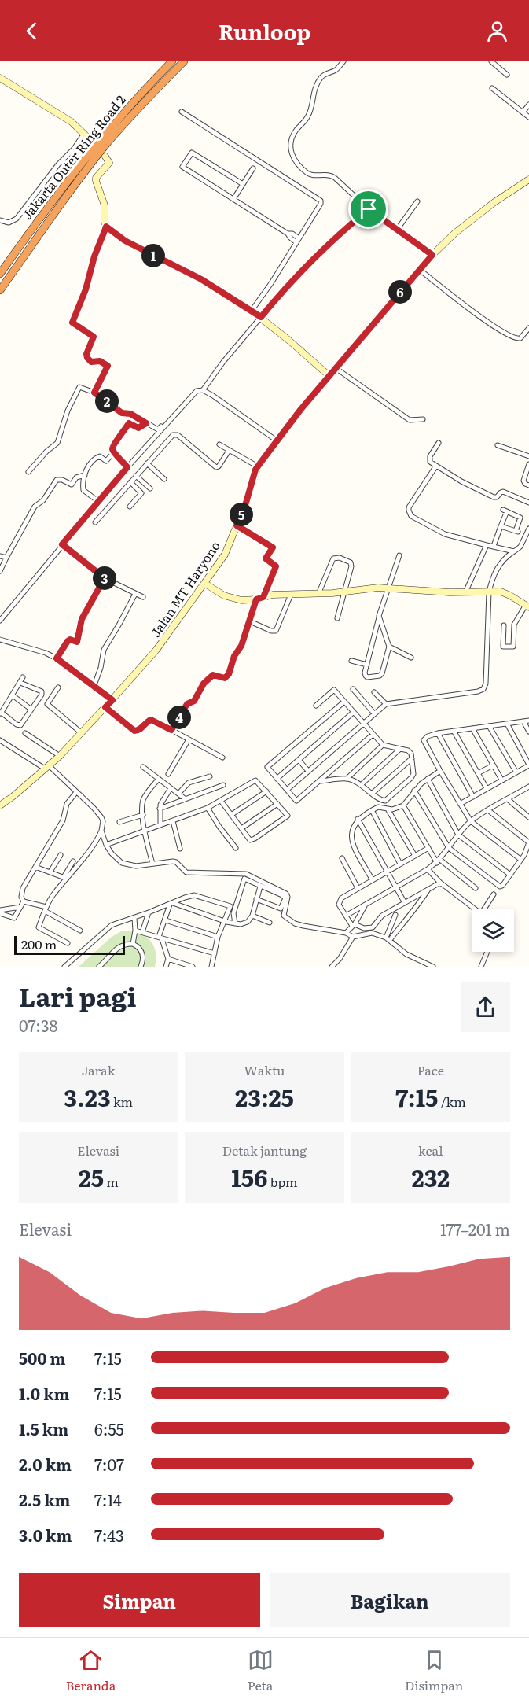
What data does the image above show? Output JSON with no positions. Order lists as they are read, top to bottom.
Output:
{
  "streets": {
    "highway": ["Jakarta Outer Ring Road 2"],
    "main road": ["Jalan MT Haryono"]
  },
  "scale_bar": "200 m",
  "page": {
    "header": "Runloop",
    "pins": [
      "1",
      "6",
      "2",
      "5",
      "3",
      "4"
    ],
    "scale": "200 m",
    "heading": ["Lari pagi", "07:38"],
    "stats": [
      ["Jarak", "3.23 km"],
      ["Waktu", "23:25"],
      ["Pace", "7:15 /km"],
      ["Elevasi", "25 m"],
      ["Detak jantung", "156 bpm"],
      ["kcal", "232"]
    ],
    "chart": ["Elevasi", "177–201 m"],
    "list": [
      {
        "name": "500 m",
        "note": "7:15"
      },
      {
        "name": "1.0 km",
        "note": "7:15"
      },
      {
        "name": "1.5 km",
        "note": "6:55"
      },
      {
        "name": "2.0 km",
        "note": "7:07"
      },
      {
        "name": "2.5 km",
        "note": "7:14"
      },
      {
        "name": "3.0 km",
        "note": "7:43"
      }
    ],
    "buttons": ["Simpan", "Bagikan"],
    "tabs": ["Beranda", "Peta", "Disimpan"]
  }
}
